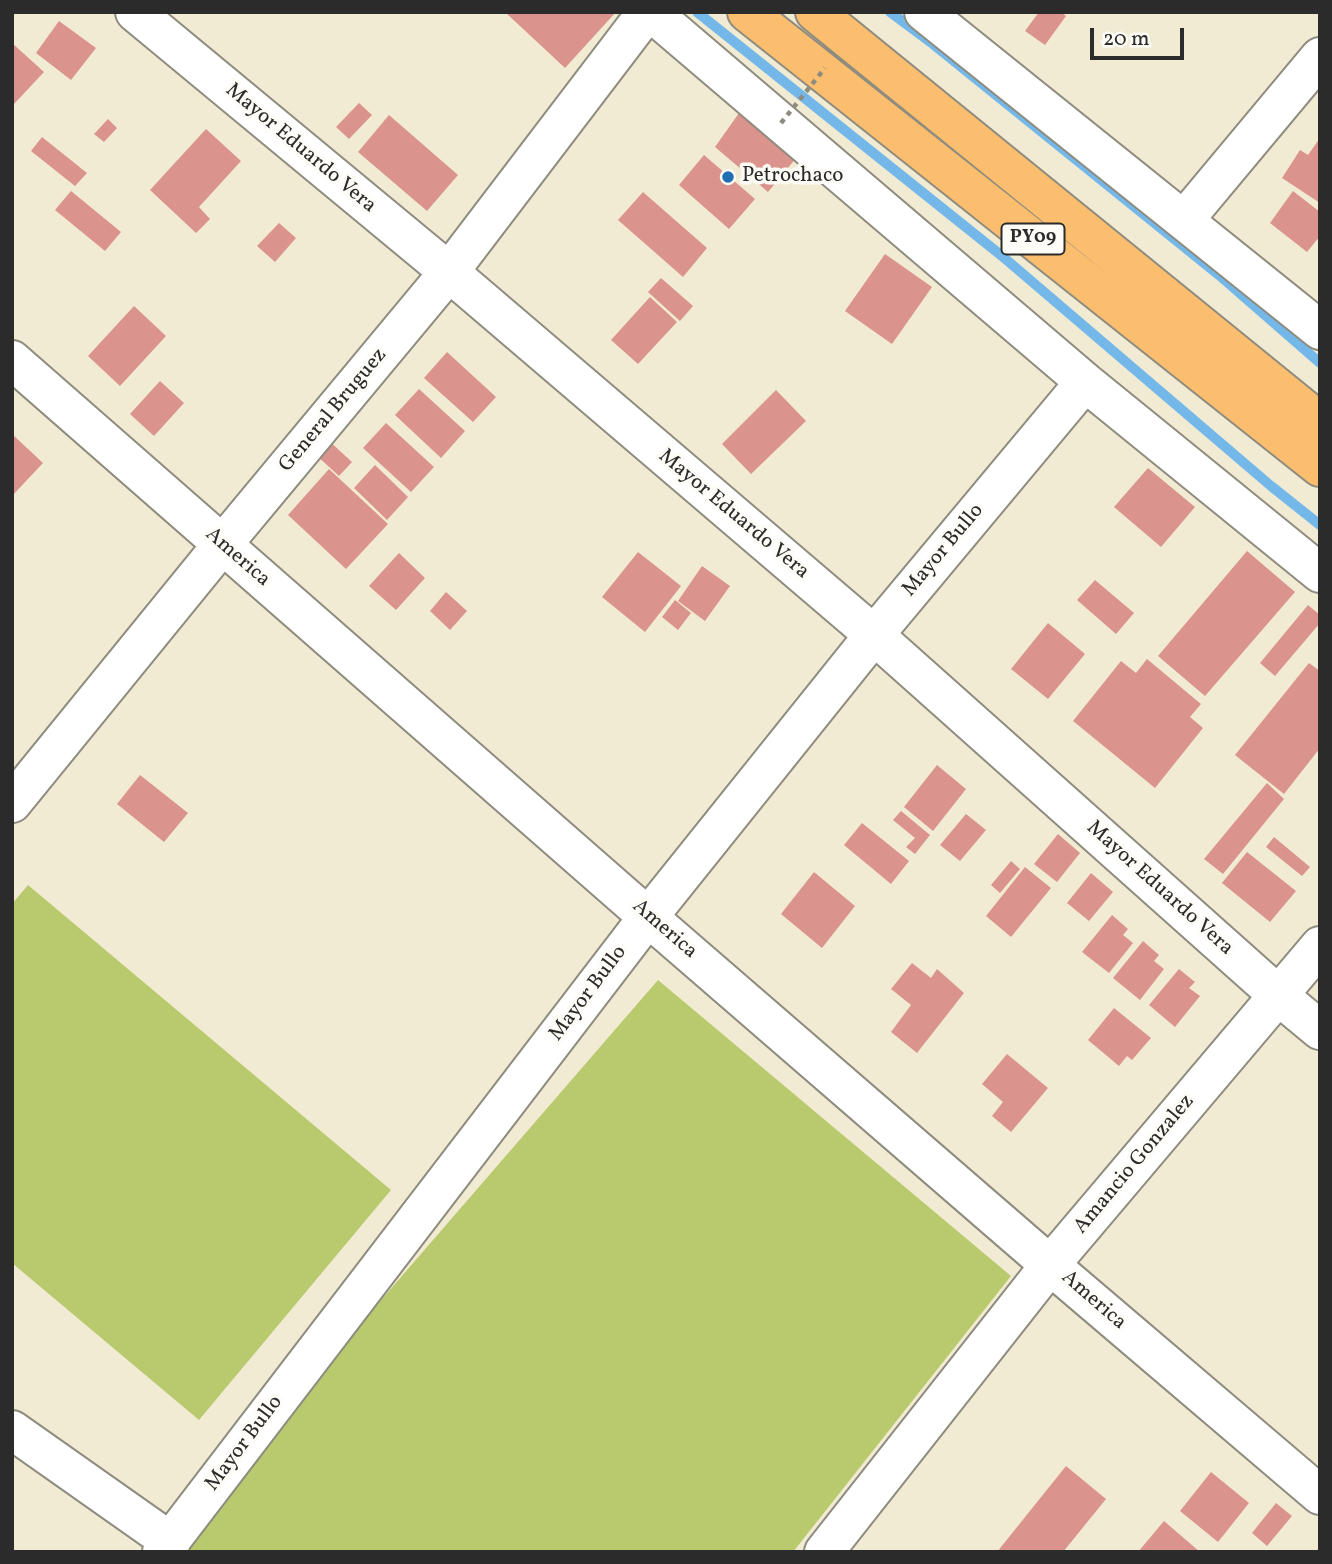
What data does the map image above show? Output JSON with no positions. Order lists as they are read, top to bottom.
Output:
{
  "streets": {
    "highway": ["PY09"],
    "street": [
      "Mayor Eduardo Vera",
      "General Bruguez",
      "Mayor Bullo",
      "America",
      "Amancio Gonzalez"
    ]
  },
  "crossings": [
    ["Mayor Eduardo Vera", "General Bruguez"],
    ["Mayor Eduardo Vera", "Mayor Bullo"],
    ["Mayor Eduardo Vera", "Amancio Gonzalez"],
    ["General Bruguez", "America"],
    ["Mayor Bullo", "America"],
    ["America", "Amancio Gonzalez"]
  ],
  "places": ["Petrochaco"],
  "scale_bar": "20 m"
}
